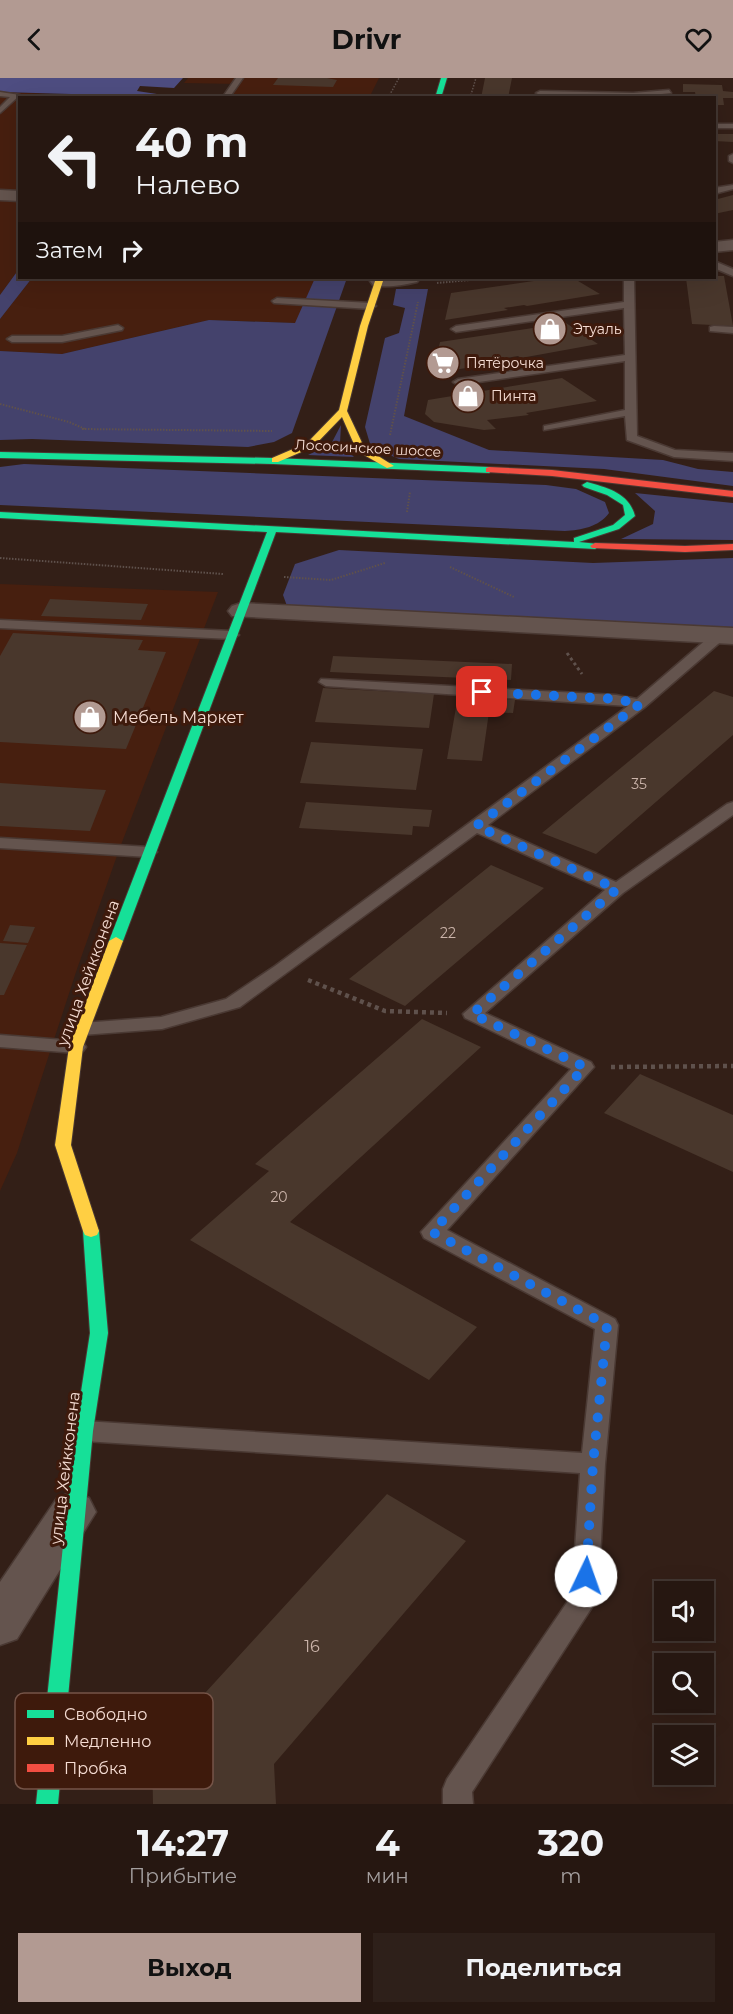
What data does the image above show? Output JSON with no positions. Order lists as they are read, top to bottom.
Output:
{
  "streets": {
    "street": ["Лососинское шоссе", "улица Хейкконена"]
  },
  "places": {
    "shop": ["Этуаль", "Пинта", "Мебель Маркет"],
    "supermarket": ["Пятёрочка"]
  },
  "house_numbers": [
    "35",
    "22",
    "20",
    "16"
  ],
  "legend": ["Свободно", "Медленно", "Пробка"],
  "page": {
    "header": "Drivr",
    "turn": ["40 m", "Налево"],
    "then": "Затем",
    "eta": [
      "14:27",
      "Прибытие",
      "4",
      "мин",
      "320",
      "m"
    ],
    "buttons": ["Выход", "Поделиться"]
  }
}
